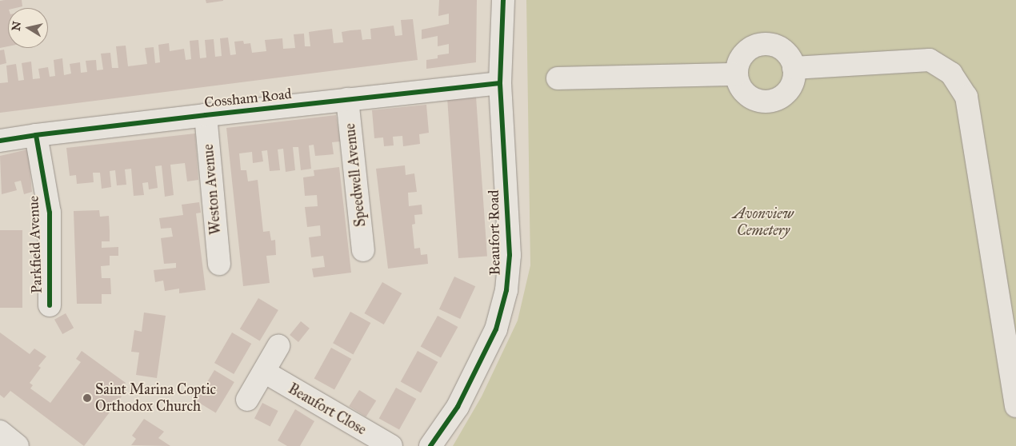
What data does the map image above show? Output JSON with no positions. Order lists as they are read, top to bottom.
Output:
{
  "streets": {
    "street": [
      "Cossham Road",
      "Speedwell Avenue",
      "Weston Avenue",
      "Beaufort Road",
      "Parkfield Avenue",
      "Beaufort Close"
    ]
  },
  "crossings": [
    ["Cossham Road", "Speedwell Avenue"],
    ["Cossham Road", "Weston Avenue"],
    ["Cossham Road", "Beaufort Road"],
    ["Cossham Road", "Parkfield Avenue"]
  ],
  "parks": ["Avonview Cemetery"],
  "places": ["Saint Marina Coptic Orthodox Church"],
  "north": "left"
}
